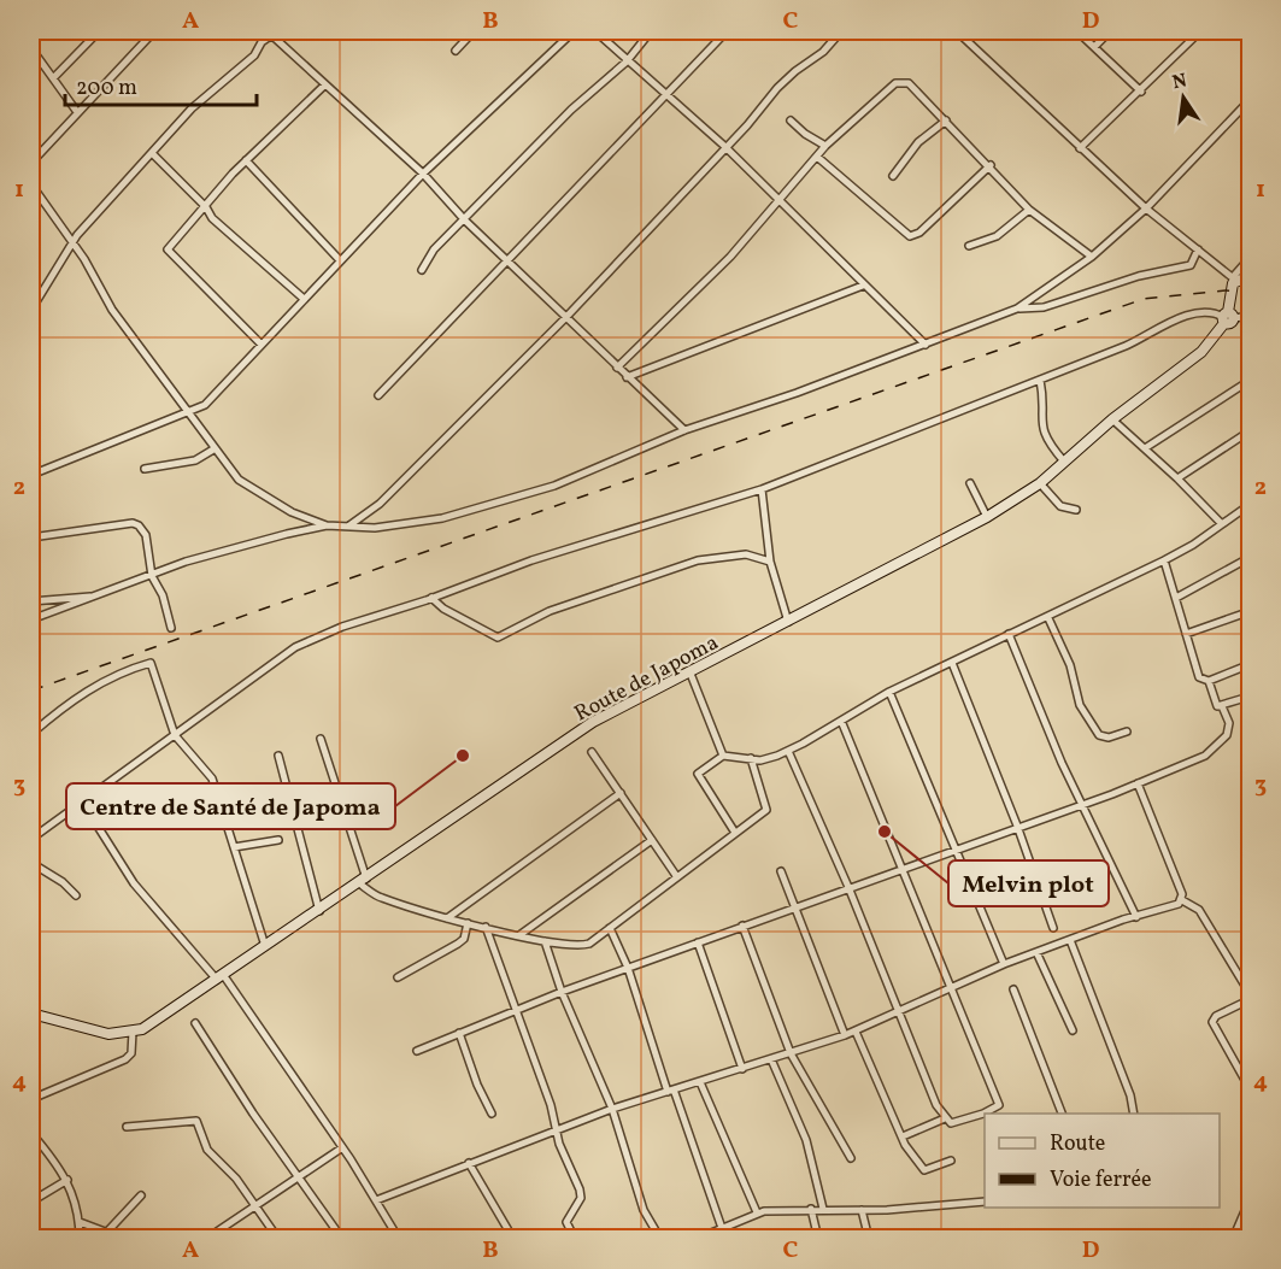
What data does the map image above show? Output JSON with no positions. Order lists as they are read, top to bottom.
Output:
{
  "streets": {
    "street": ["Route de Japoma"]
  },
  "places": ["Centre de Santé de Japoma", "Melvin plot"],
  "legend": ["Route", "Voie ferrée"],
  "scale_bar": "200 m",
  "north": "top",
  "grid": {
    "columns": [
      "A",
      "B",
      "C",
      "D"
    ],
    "rows": [
      "1",
      "2",
      "3",
      "4"
    ]
  }
}
